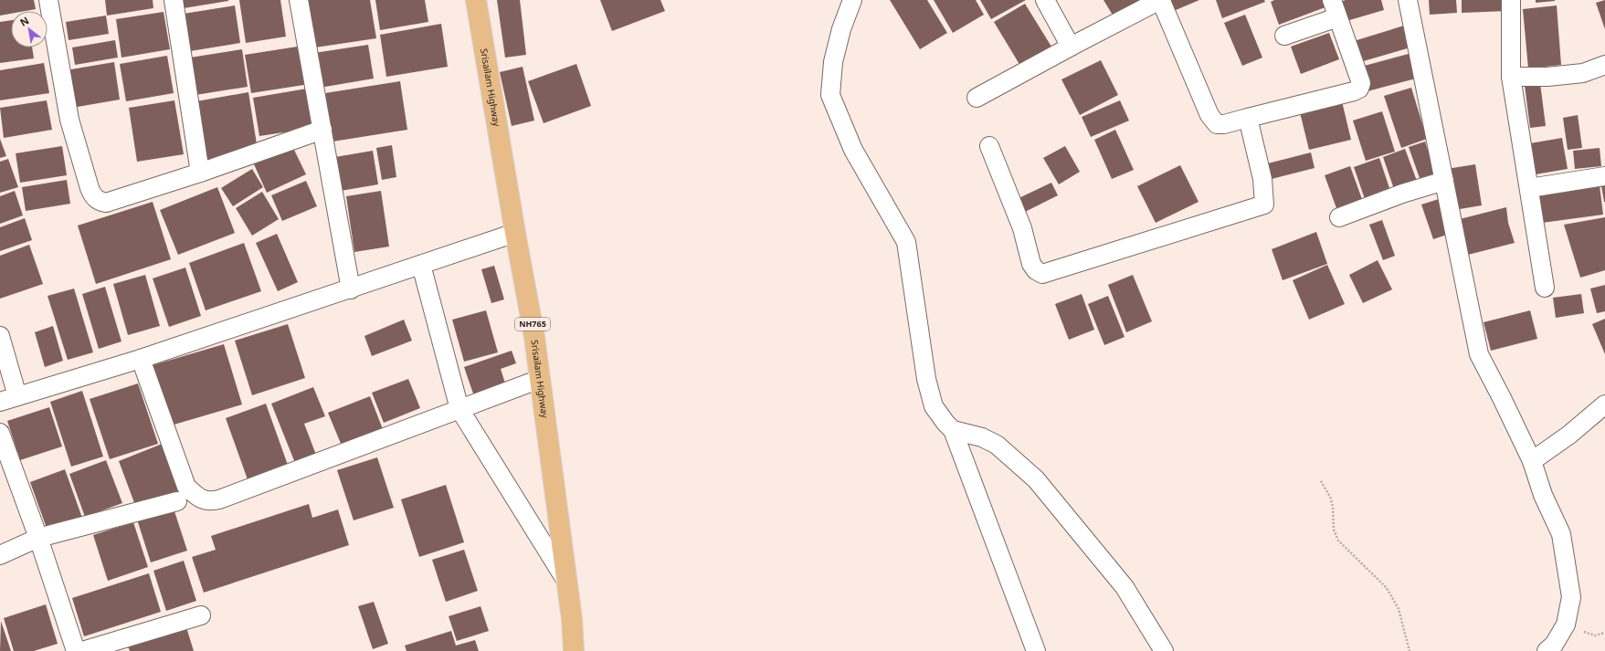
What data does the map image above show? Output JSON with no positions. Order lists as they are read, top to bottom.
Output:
{
  "streets": {
    "highway": ["Srisailam Highway", "NH765"]
  },
  "north": "top left"
}
